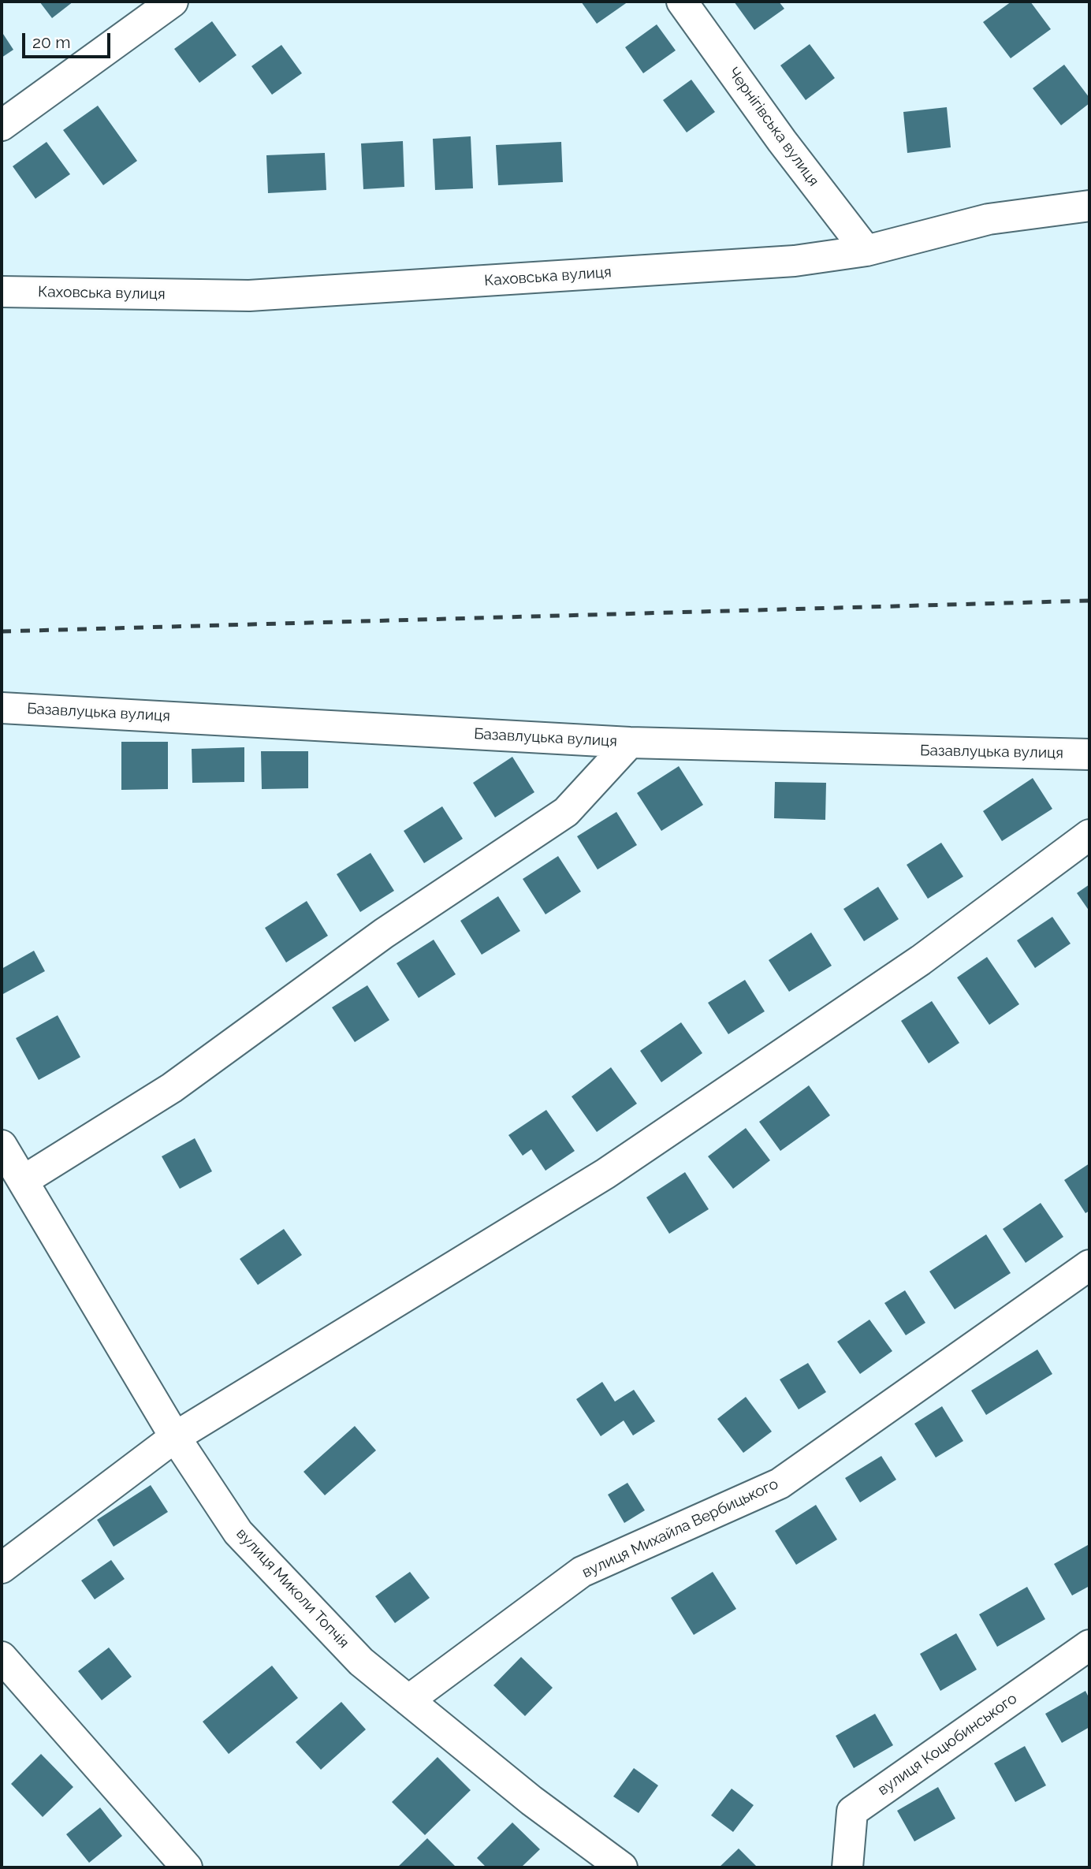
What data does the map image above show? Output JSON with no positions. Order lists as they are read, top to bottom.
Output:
{
  "streets": {
    "street": [
      "Чернігівська вулиця",
      "Каховська вулиця",
      "Базавлуцька вулиця",
      "вулиця Михайла Вербицького",
      "вулиця Миколи Топчія",
      "вулиця Коцюбинського"
    ]
  },
  "crossings": [
    ["Чернігівська вулиця", "Каховська вулиця"],
    ["вулиця Михайла Вербицького", "вулиця Миколи Топчія"]
  ],
  "scale_bar": "20 m"
}
